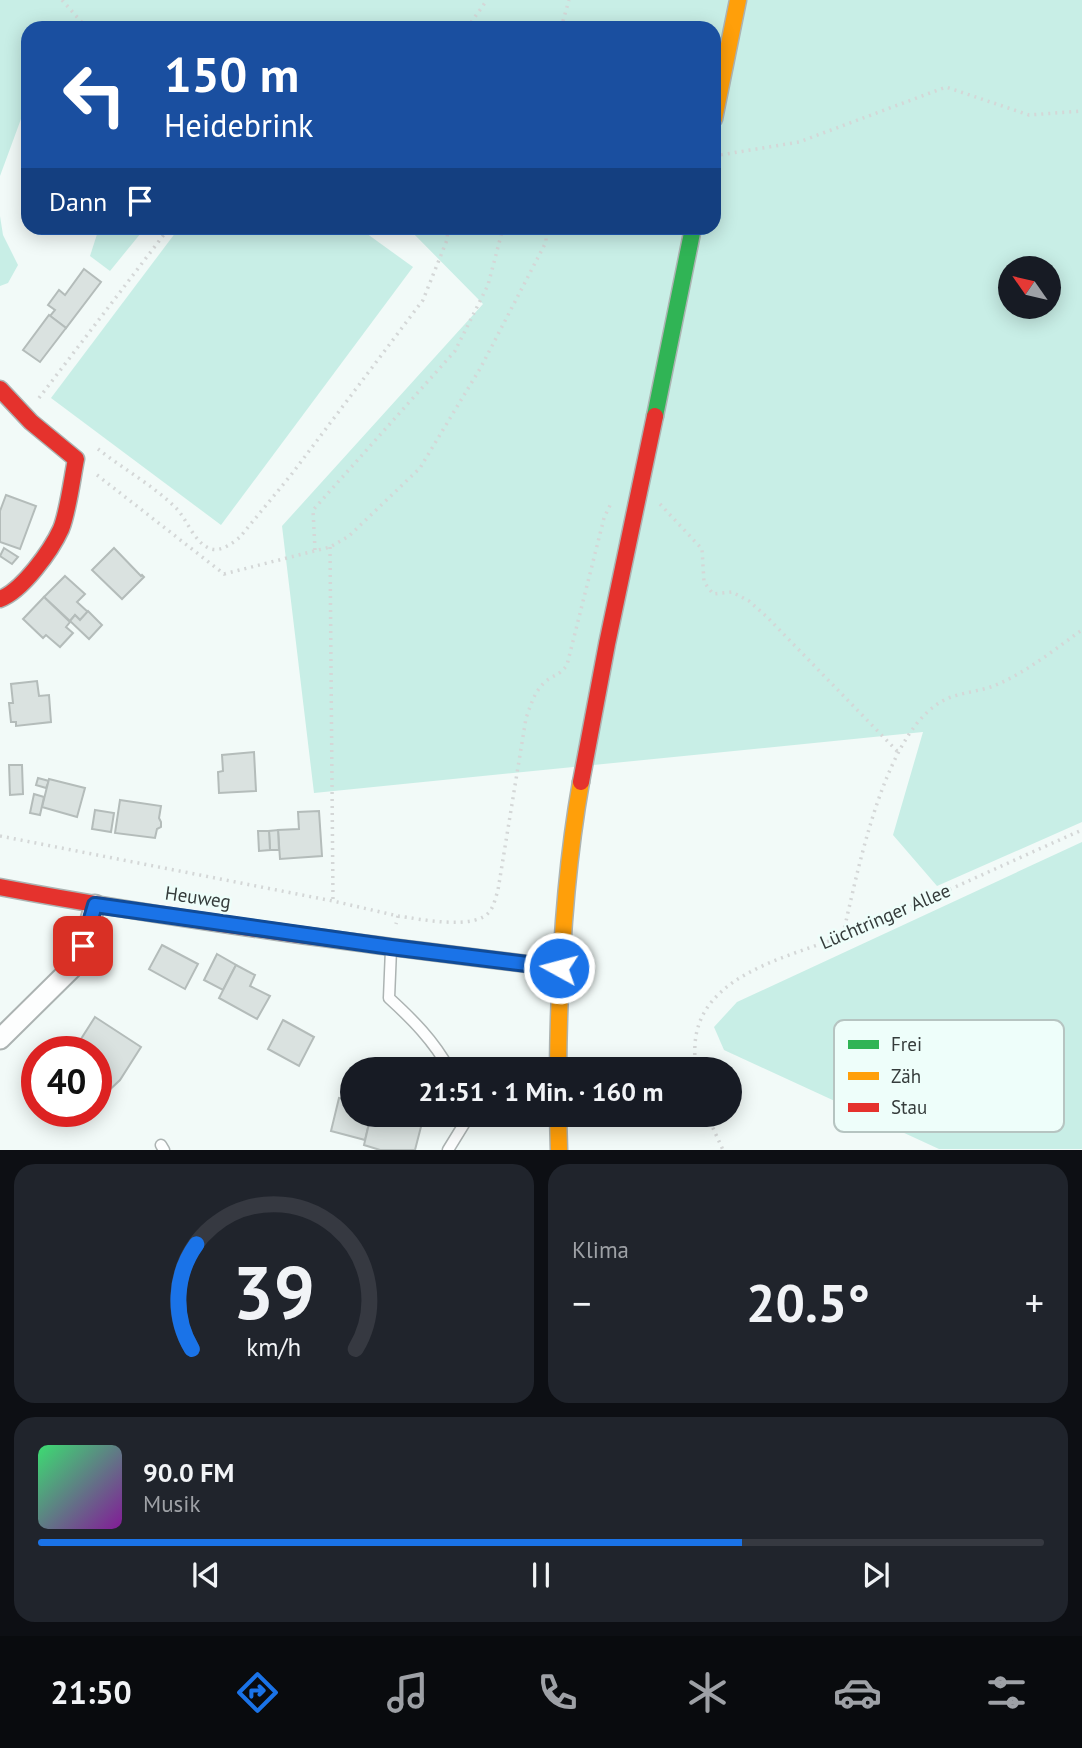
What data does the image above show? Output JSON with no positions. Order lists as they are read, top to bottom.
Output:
{
  "streets": {
    "main road": ["Heuweg"],
    "path": ["Lüchtringer Allee"]
  },
  "legend": ["Frei", "Zäh", "Stau"],
  "north": "top left",
  "page": {
    "turn": ["150 m", "Heidebrink"],
    "then": "Dann",
    "limit": "40",
    "trip": "21:51 · 1 Min. · 160 m",
    "tile": "Klima",
    "heat": ["−", "20.5°", "+"],
    "song": ["90.0 FM", "Musik"],
    "tabs": "21:50",
    "gauge": ["39", "km/h"]
  }
}
